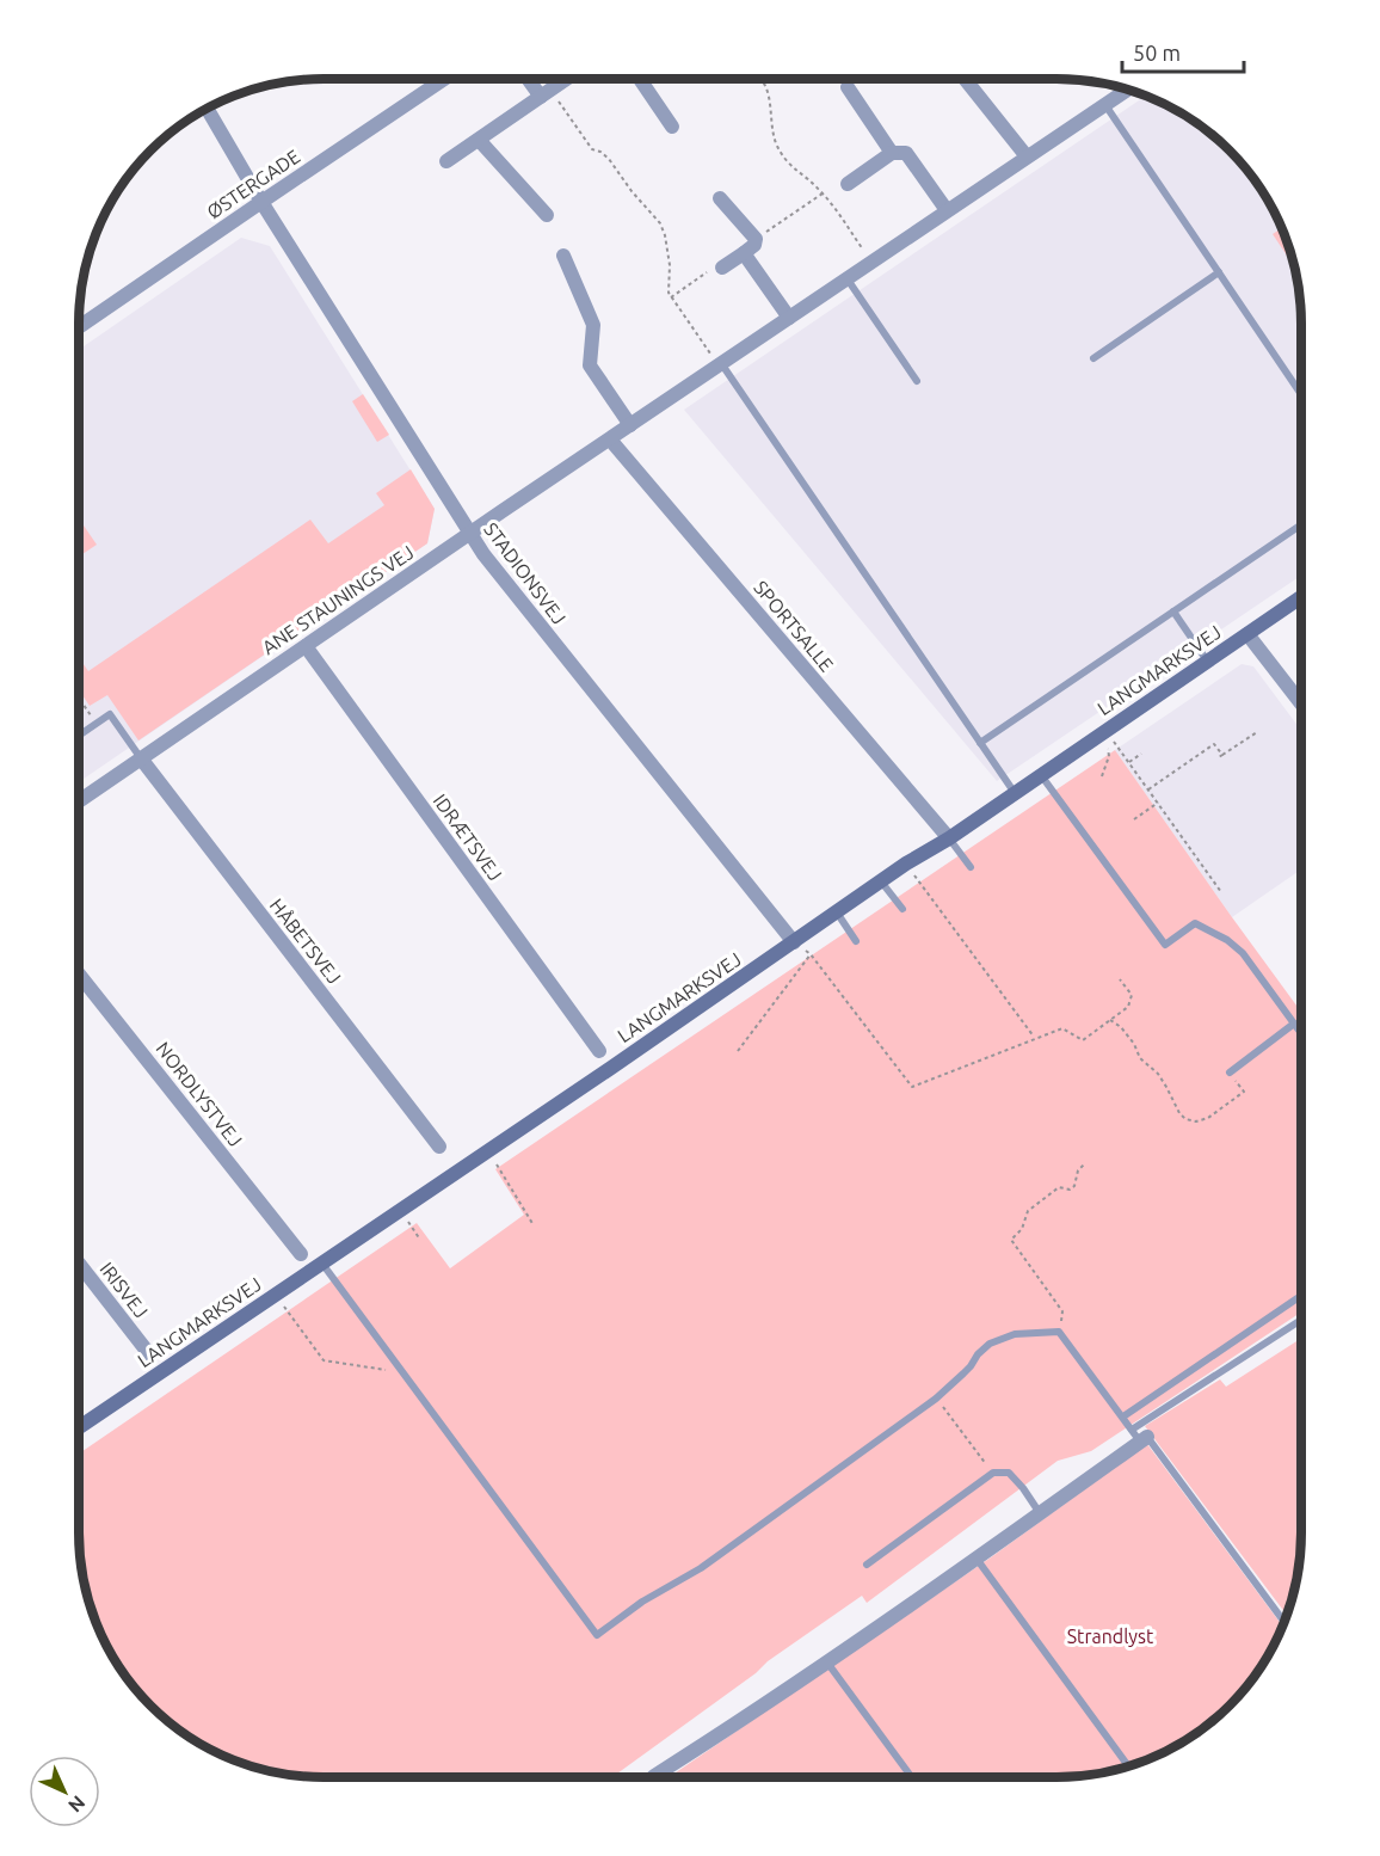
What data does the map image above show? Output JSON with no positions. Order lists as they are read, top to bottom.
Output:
{
  "streets": {
    "main road": ["LANGMARKSVEJ"],
    "street": [
      "ØSTERGADE",
      "STADIONSVEJ",
      "ANE STAUNINGS VEJ",
      "SPORTSALLE",
      "IDRÆTSVEJ",
      "HÅBETSVEJ",
      "NORDLYSTVEJ",
      "IRISVEJ"
    ]
  },
  "crossings": [
    ["ØSTERGADE", "STADIONSVEJ"],
    ["STADIONSVEJ", "ANE STAUNINGS VEJ"],
    ["STADIONSVEJ", "LANGMARKSVEJ"],
    ["ANE STAUNINGS VEJ", "SPORTSALLE"],
    ["ANE STAUNINGS VEJ", "IDRÆTSVEJ"],
    ["ANE STAUNINGS VEJ", "HÅBETSVEJ"],
    ["SPORTSALLE", "LANGMARKSVEJ"]
  ],
  "parks": ["Strandlyst"],
  "scale_bar": "50 m",
  "north": "bottom right"
}
